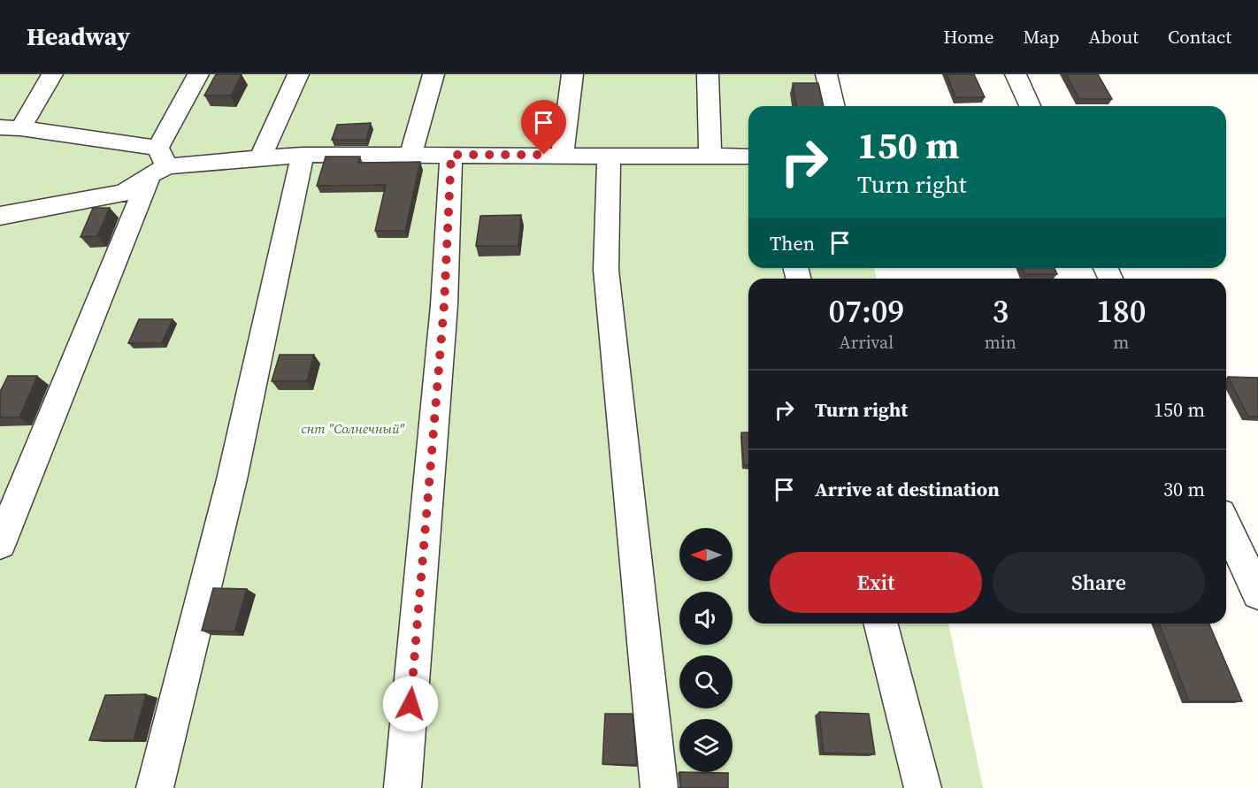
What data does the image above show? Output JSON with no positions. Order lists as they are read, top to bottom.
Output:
{
  "parks": ["снт \"Солнечный\""],
  "north": "left",
  "page": {
    "header": "Headway",
    "nav": [
      "Home",
      "Map",
      "About",
      "Contact"
    ],
    "turn": ["150 m", "Turn right"],
    "then": "Then",
    "eta": [
      "07:09",
      "Arrival",
      "3",
      "min",
      "180",
      "m"
    ],
    "list": [
      {
        "name": "Turn right",
        "value": "150 m"
      },
      {
        "name": "Arrive at destination",
        "value": "30 m"
      }
    ],
    "buttons": ["Exit", "Share"]
  }
}
